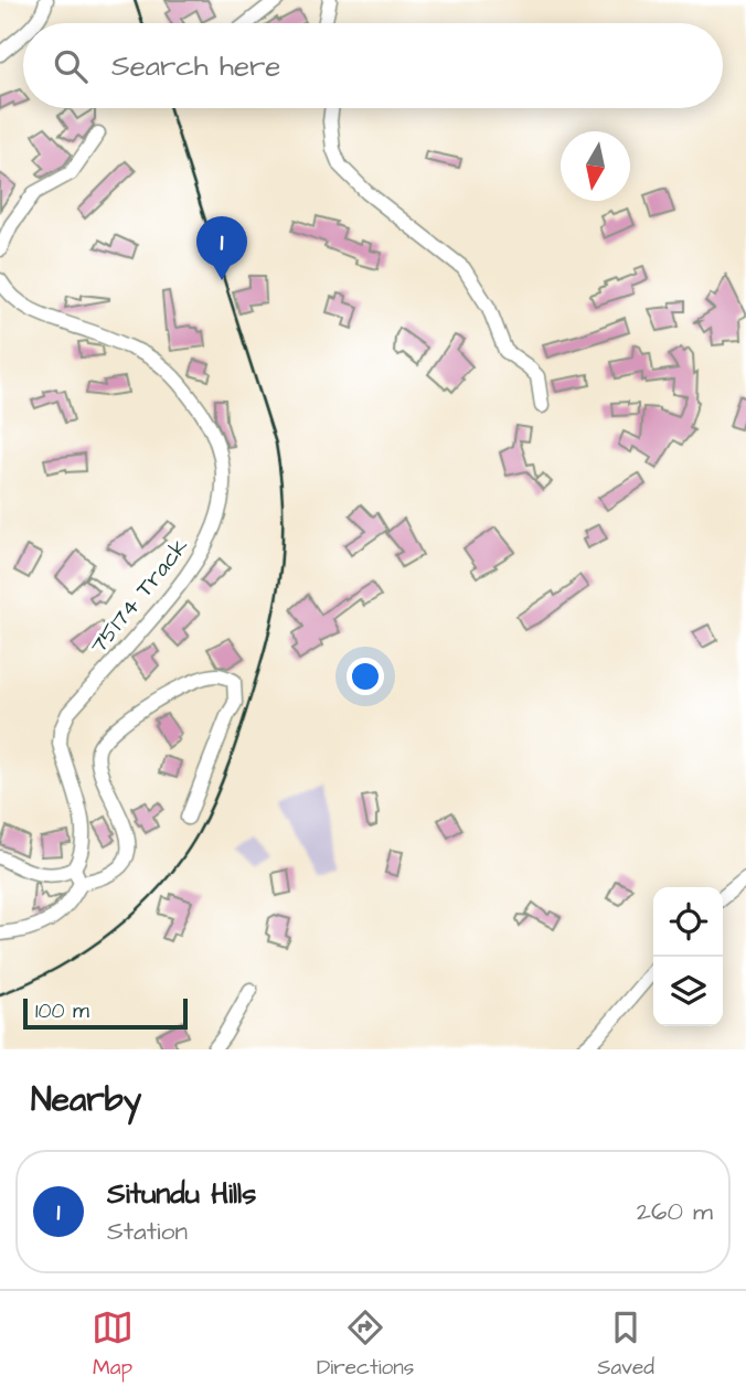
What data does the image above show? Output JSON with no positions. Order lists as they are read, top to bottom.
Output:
{
  "streets": {
    "street": ["75174 Track"]
  },
  "scale_bar": "100 m",
  "north": "bottom",
  "page": {
    "search": "Search here",
    "pins": "1",
    "scale": "100 m",
    "heading": "Nearby",
    "list": [
      {
        "mark": "1",
        "name": "Situndu Hills",
        "note": "Station",
        "value": "260 m"
      }
    ],
    "nav": ["Map", "Directions", "Saved"]
  }
}
